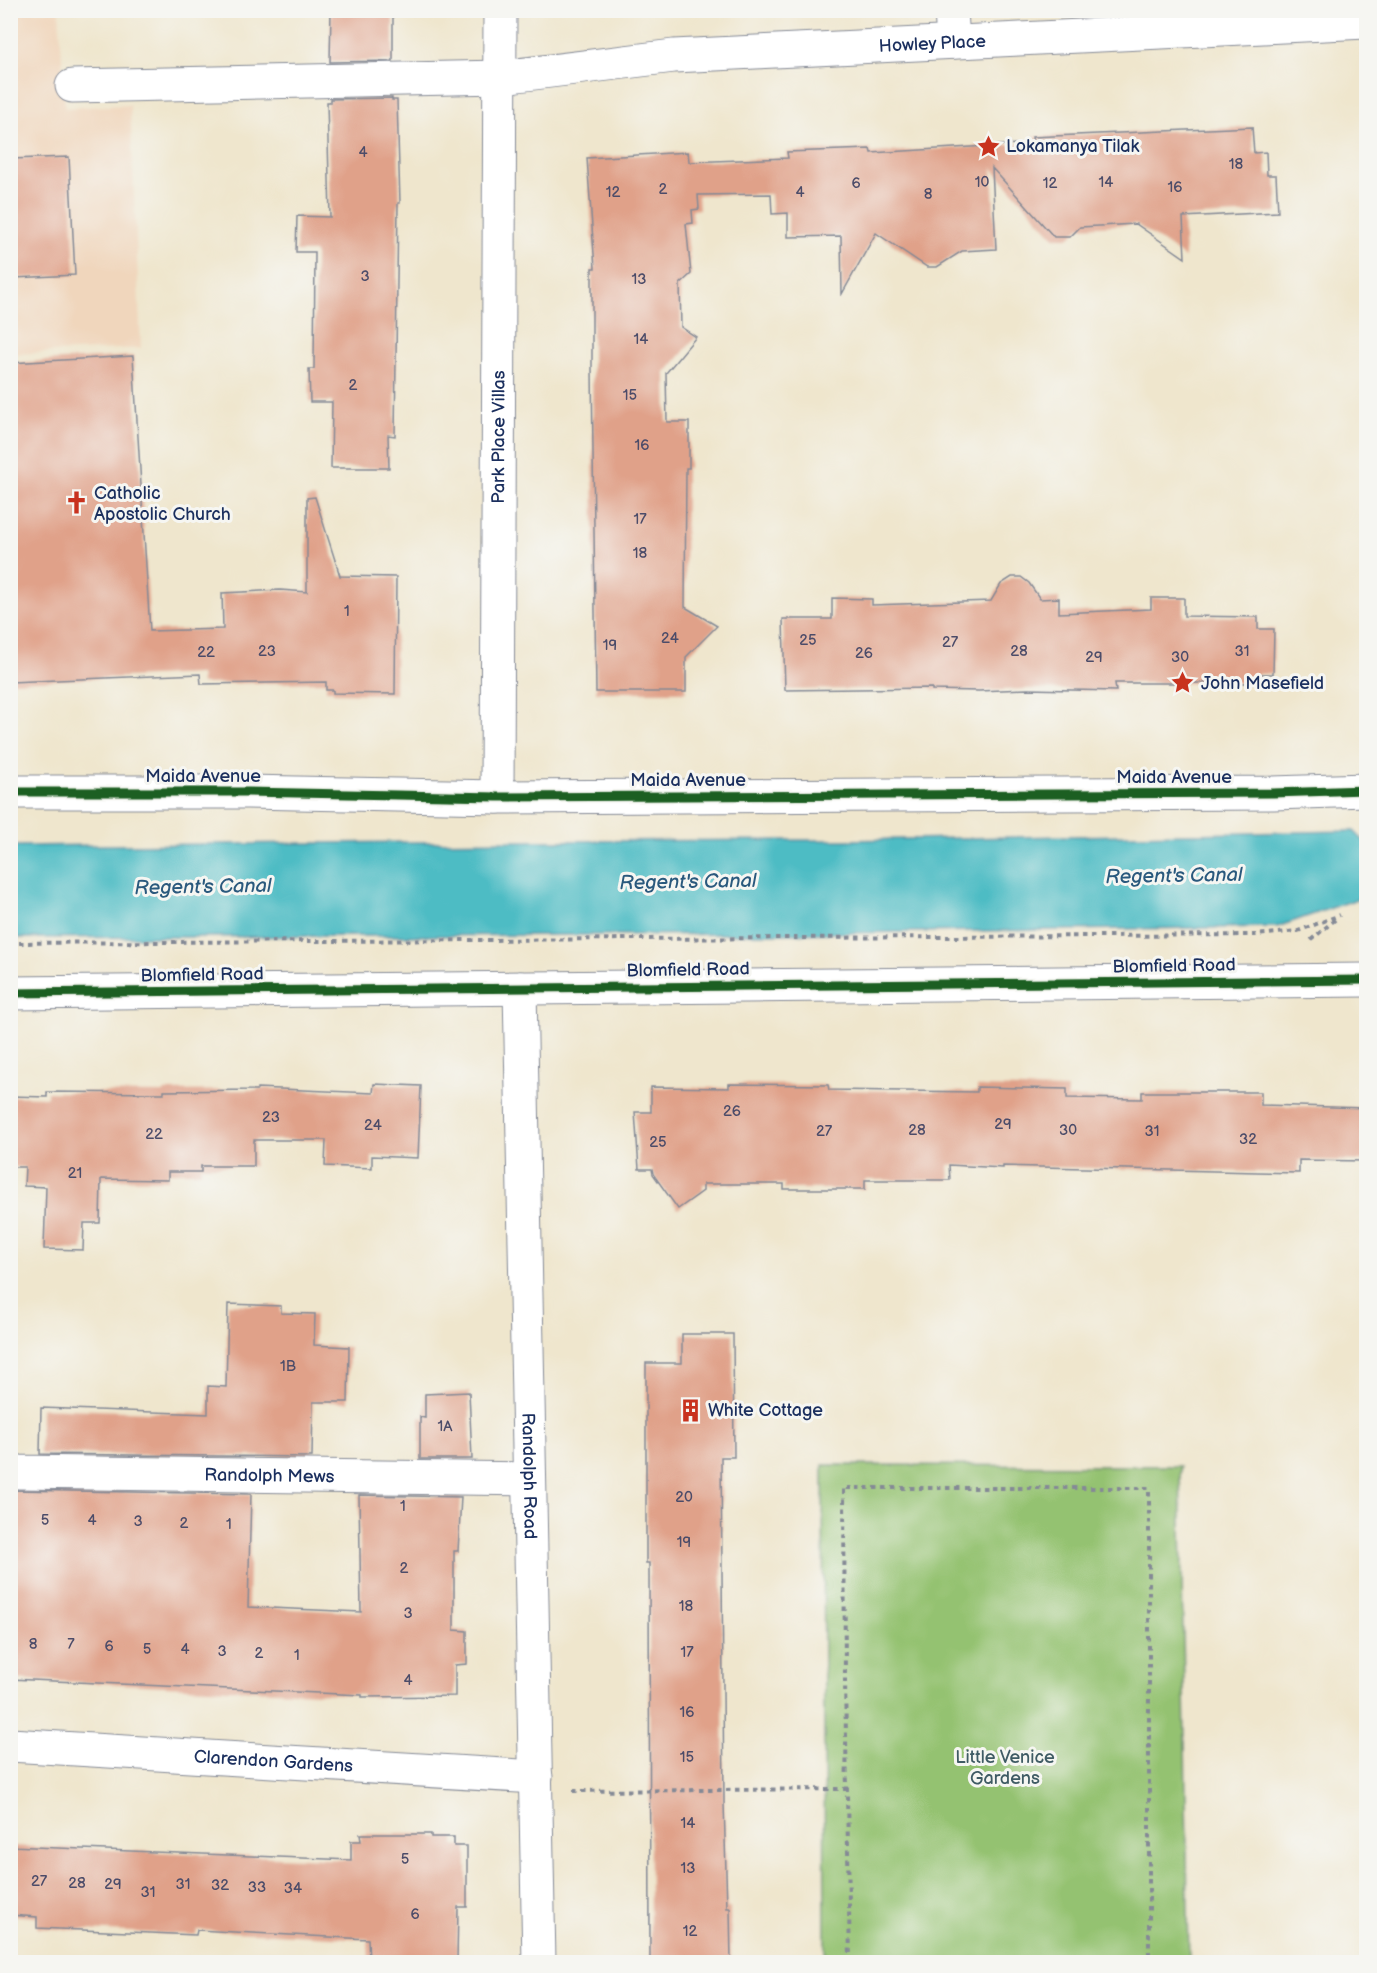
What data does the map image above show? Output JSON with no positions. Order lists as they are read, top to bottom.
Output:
{
  "streets": {
    "street": [
      "Howley Place",
      "Park Place Villas",
      "Maida Avenue",
      "Blomfield Road",
      "Randolph Mews",
      "Randolph Road",
      "Clarendon Gardens"
    ]
  },
  "crossings": [
    ["Howley Place", "Park Place Villas"],
    ["Park Place Villas", "Maida Avenue"],
    ["Blomfield Road", "Randolph Road"],
    ["Randolph Mews", "Randolph Road"],
    ["Randolph Road", "Clarendon Gardens"]
  ],
  "water": ["Regent's Canal"],
  "parks": ["Little Venice Gardens"],
  "places": {
    "place": ["Lokamanya Tilak", "John Masefield"],
    "church": ["Catholic Apostolic Church"],
    "building": ["White Cottage"]
  },
  "house_numbers": [
    "4",
    "18",
    "10",
    "14",
    "6",
    "12",
    "16",
    "2",
    "12",
    "4",
    "8",
    "3",
    "13",
    "14",
    "2",
    "15",
    "16",
    "17",
    "18",
    "1",
    "24",
    "25",
    "27",
    "19",
    "23",
    "28",
    "31",
    "22",
    "26",
    "29",
    "30",
    "26",
    "23",
    "29",
    "24",
    "28",
    "30",
    "27",
    "31",
    "22",
    "32",
    "25",
    "21",
    "1B",
    "1A",
    "20",
    "1",
    "5",
    "4",
    "3",
    "2",
    "1",
    "19",
    "2",
    "18",
    "3",
    "8",
    "7",
    "6",
    "5",
    "4",
    "3",
    "17",
    "2",
    "1",
    "4",
    "16",
    "15",
    "14",
    "5",
    "13",
    "27",
    "28",
    "29",
    "31",
    "32",
    "33",
    "34",
    "31",
    "6",
    "12"
  ]
}
